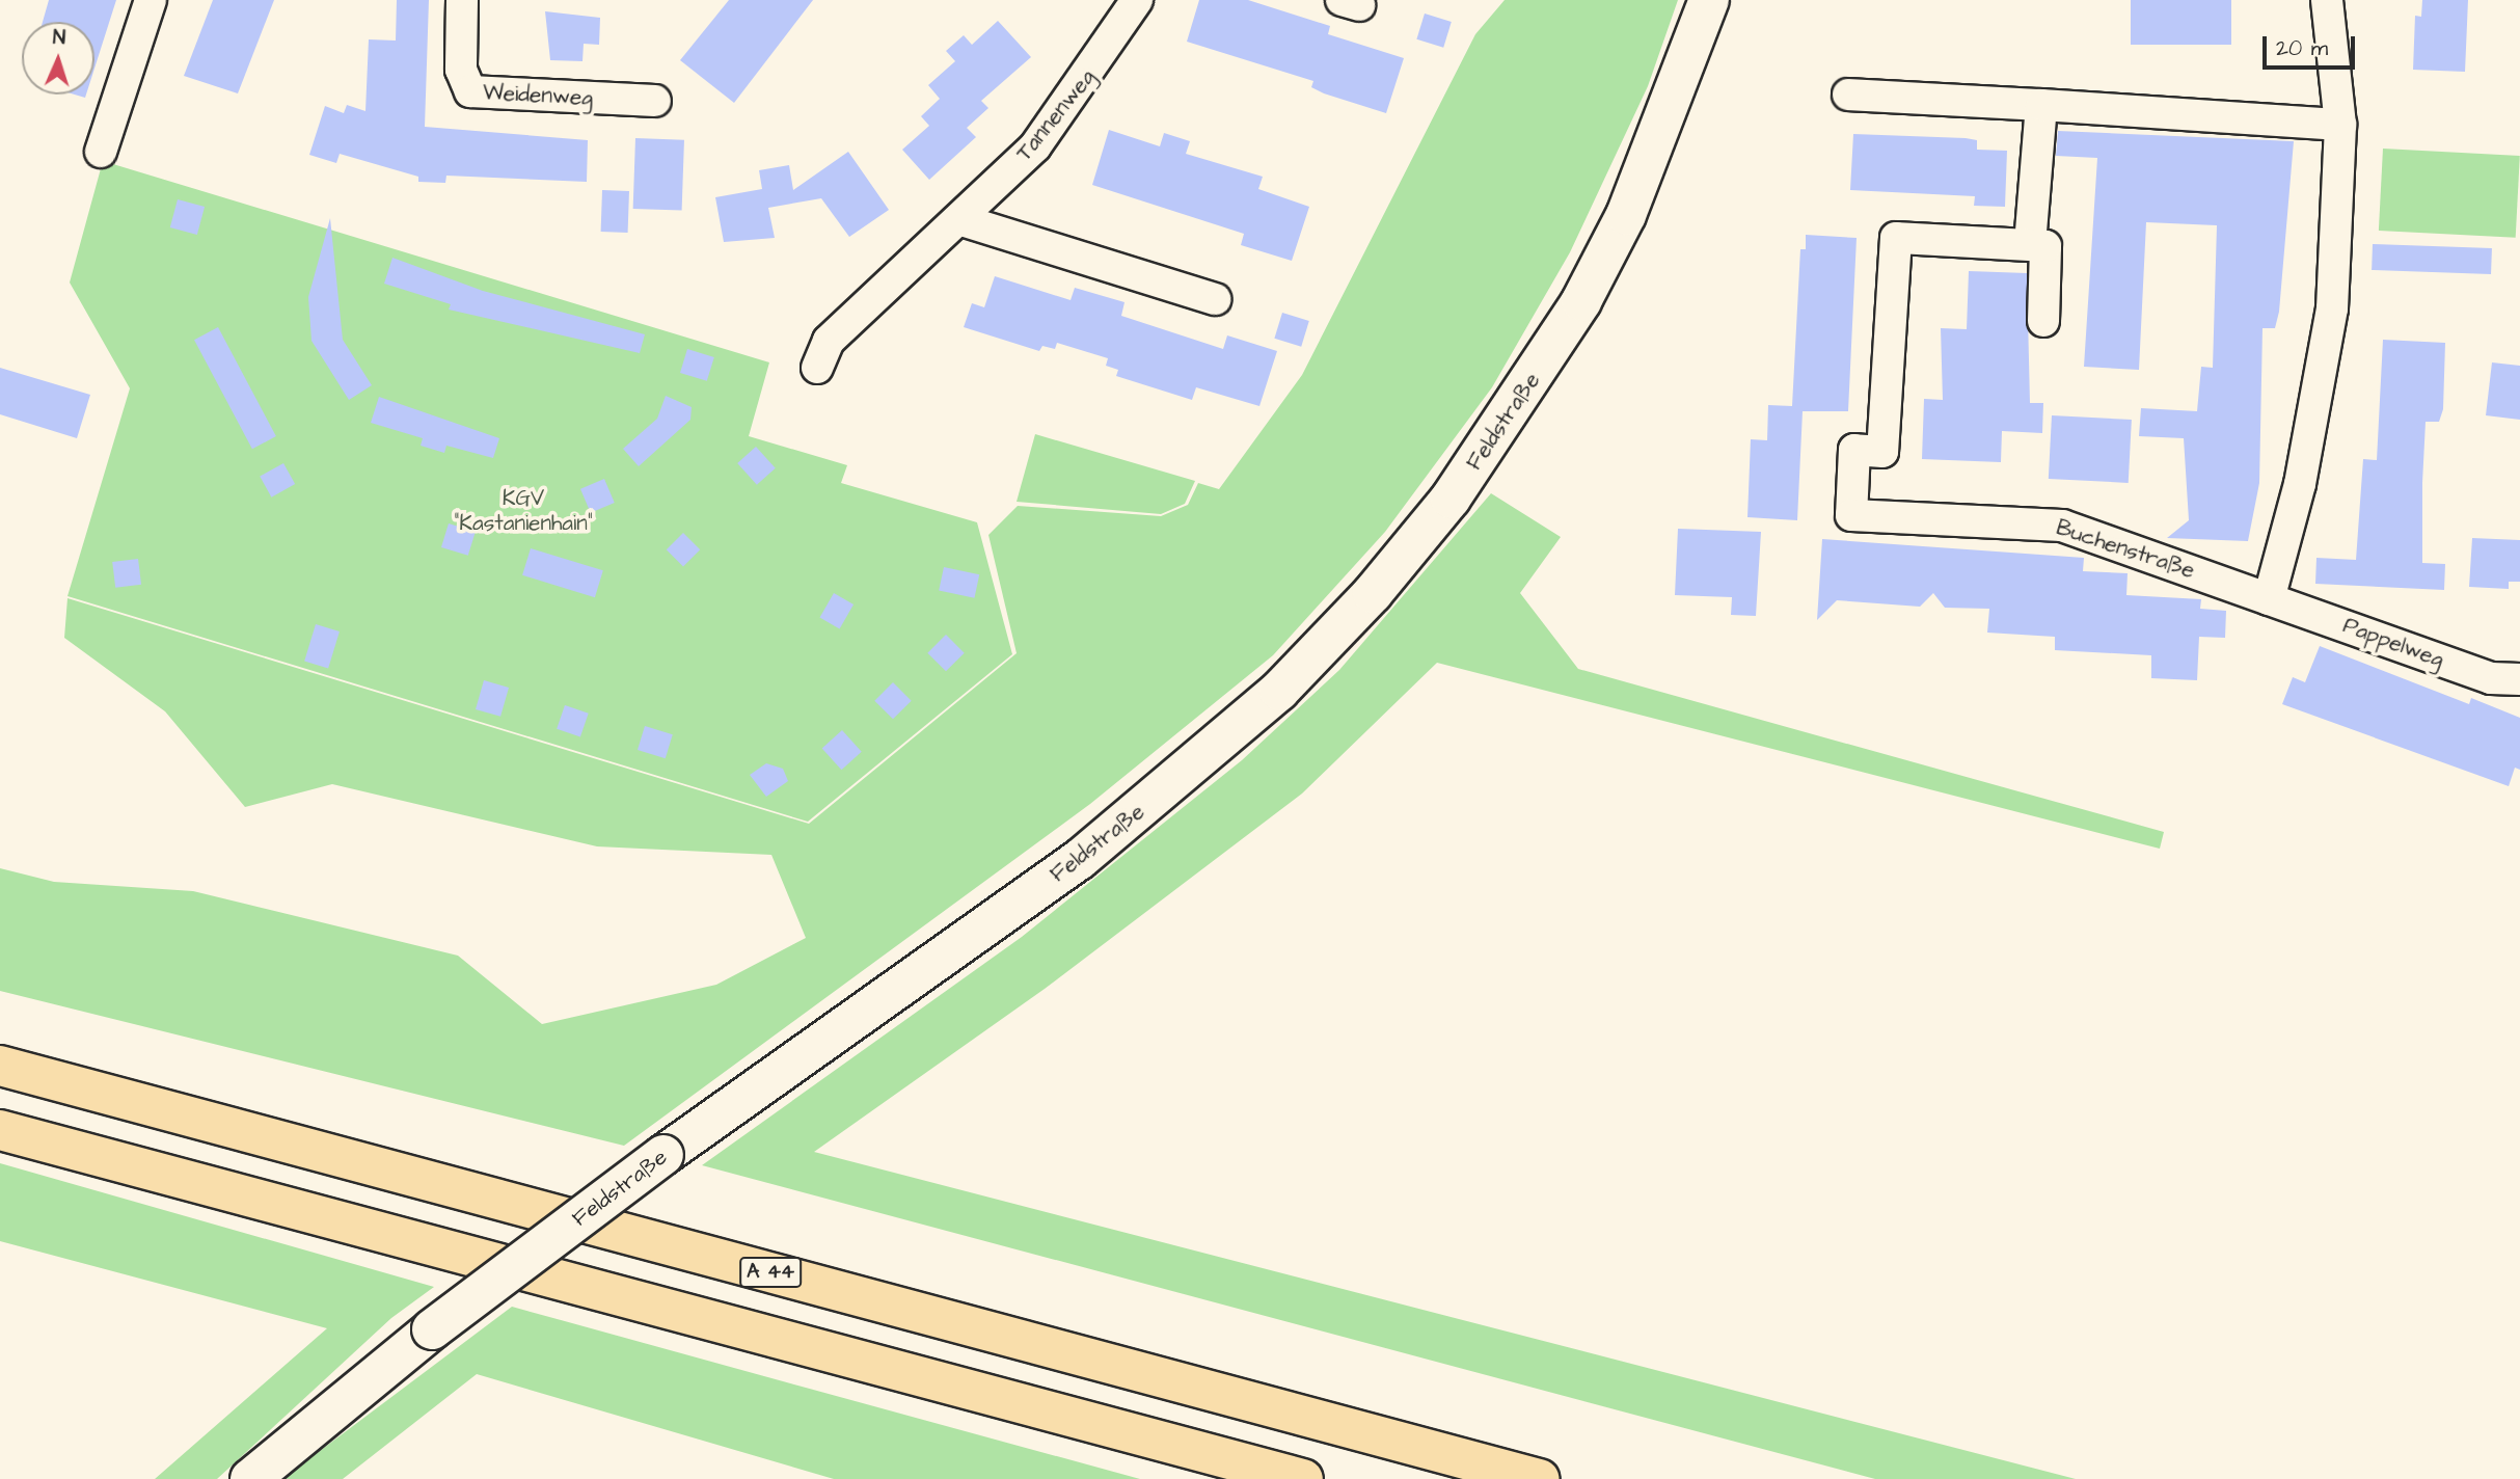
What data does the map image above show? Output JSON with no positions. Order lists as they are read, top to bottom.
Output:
{
  "streets": {
    "highway": ["A 44"],
    "main road": ["Feldstraße"],
    "street": [
      "Weidenweg",
      "Tannenweg",
      "Buchenstraße",
      "Pappelweg"
    ]
  },
  "crossings": [
    ["Buchenstraße", "Pappelweg"]
  ],
  "parks": ["KGV \"Kastanienhain\""],
  "scale_bar": "20 m",
  "north": "top"
}
